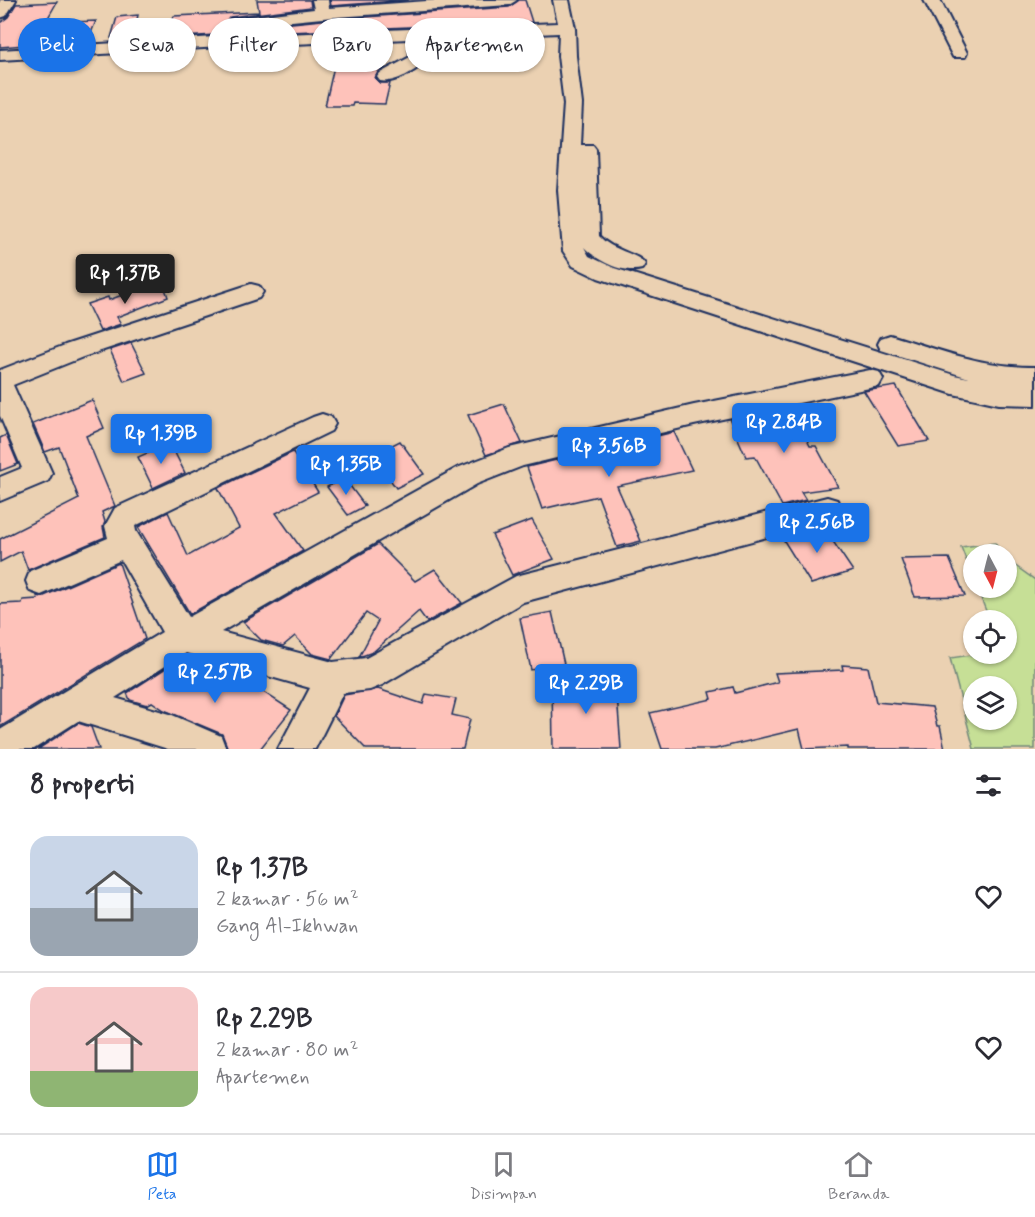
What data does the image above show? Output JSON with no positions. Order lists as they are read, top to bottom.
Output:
{
  "north": "bottom",
  "page": {
    "chip": [
      "Beli",
      "Sewa",
      "Filter",
      "Baru",
      "Apartemen"
    ],
    "price": [
      "Rp 1.37B",
      "Rp 2.84B",
      "Rp 1.39B",
      "Rp 3.56B",
      "Rp 1.35B",
      "Rp 2.56B",
      "Rp 2.57B",
      "Rp 2.29B"
    ],
    "heading": "8 properti",
    "list": [
      {
        "name": "Rp 1.37B",
        "note": "2 kamar · 56 m² · Gang Al-Ikhwan"
      },
      {
        "name": "Rp 2.29B",
        "note": "2 kamar · 80 m² · Apartemen"
      }
    ],
    "tabs": ["Peta", "Disimpan", "Beranda"]
  }
}
